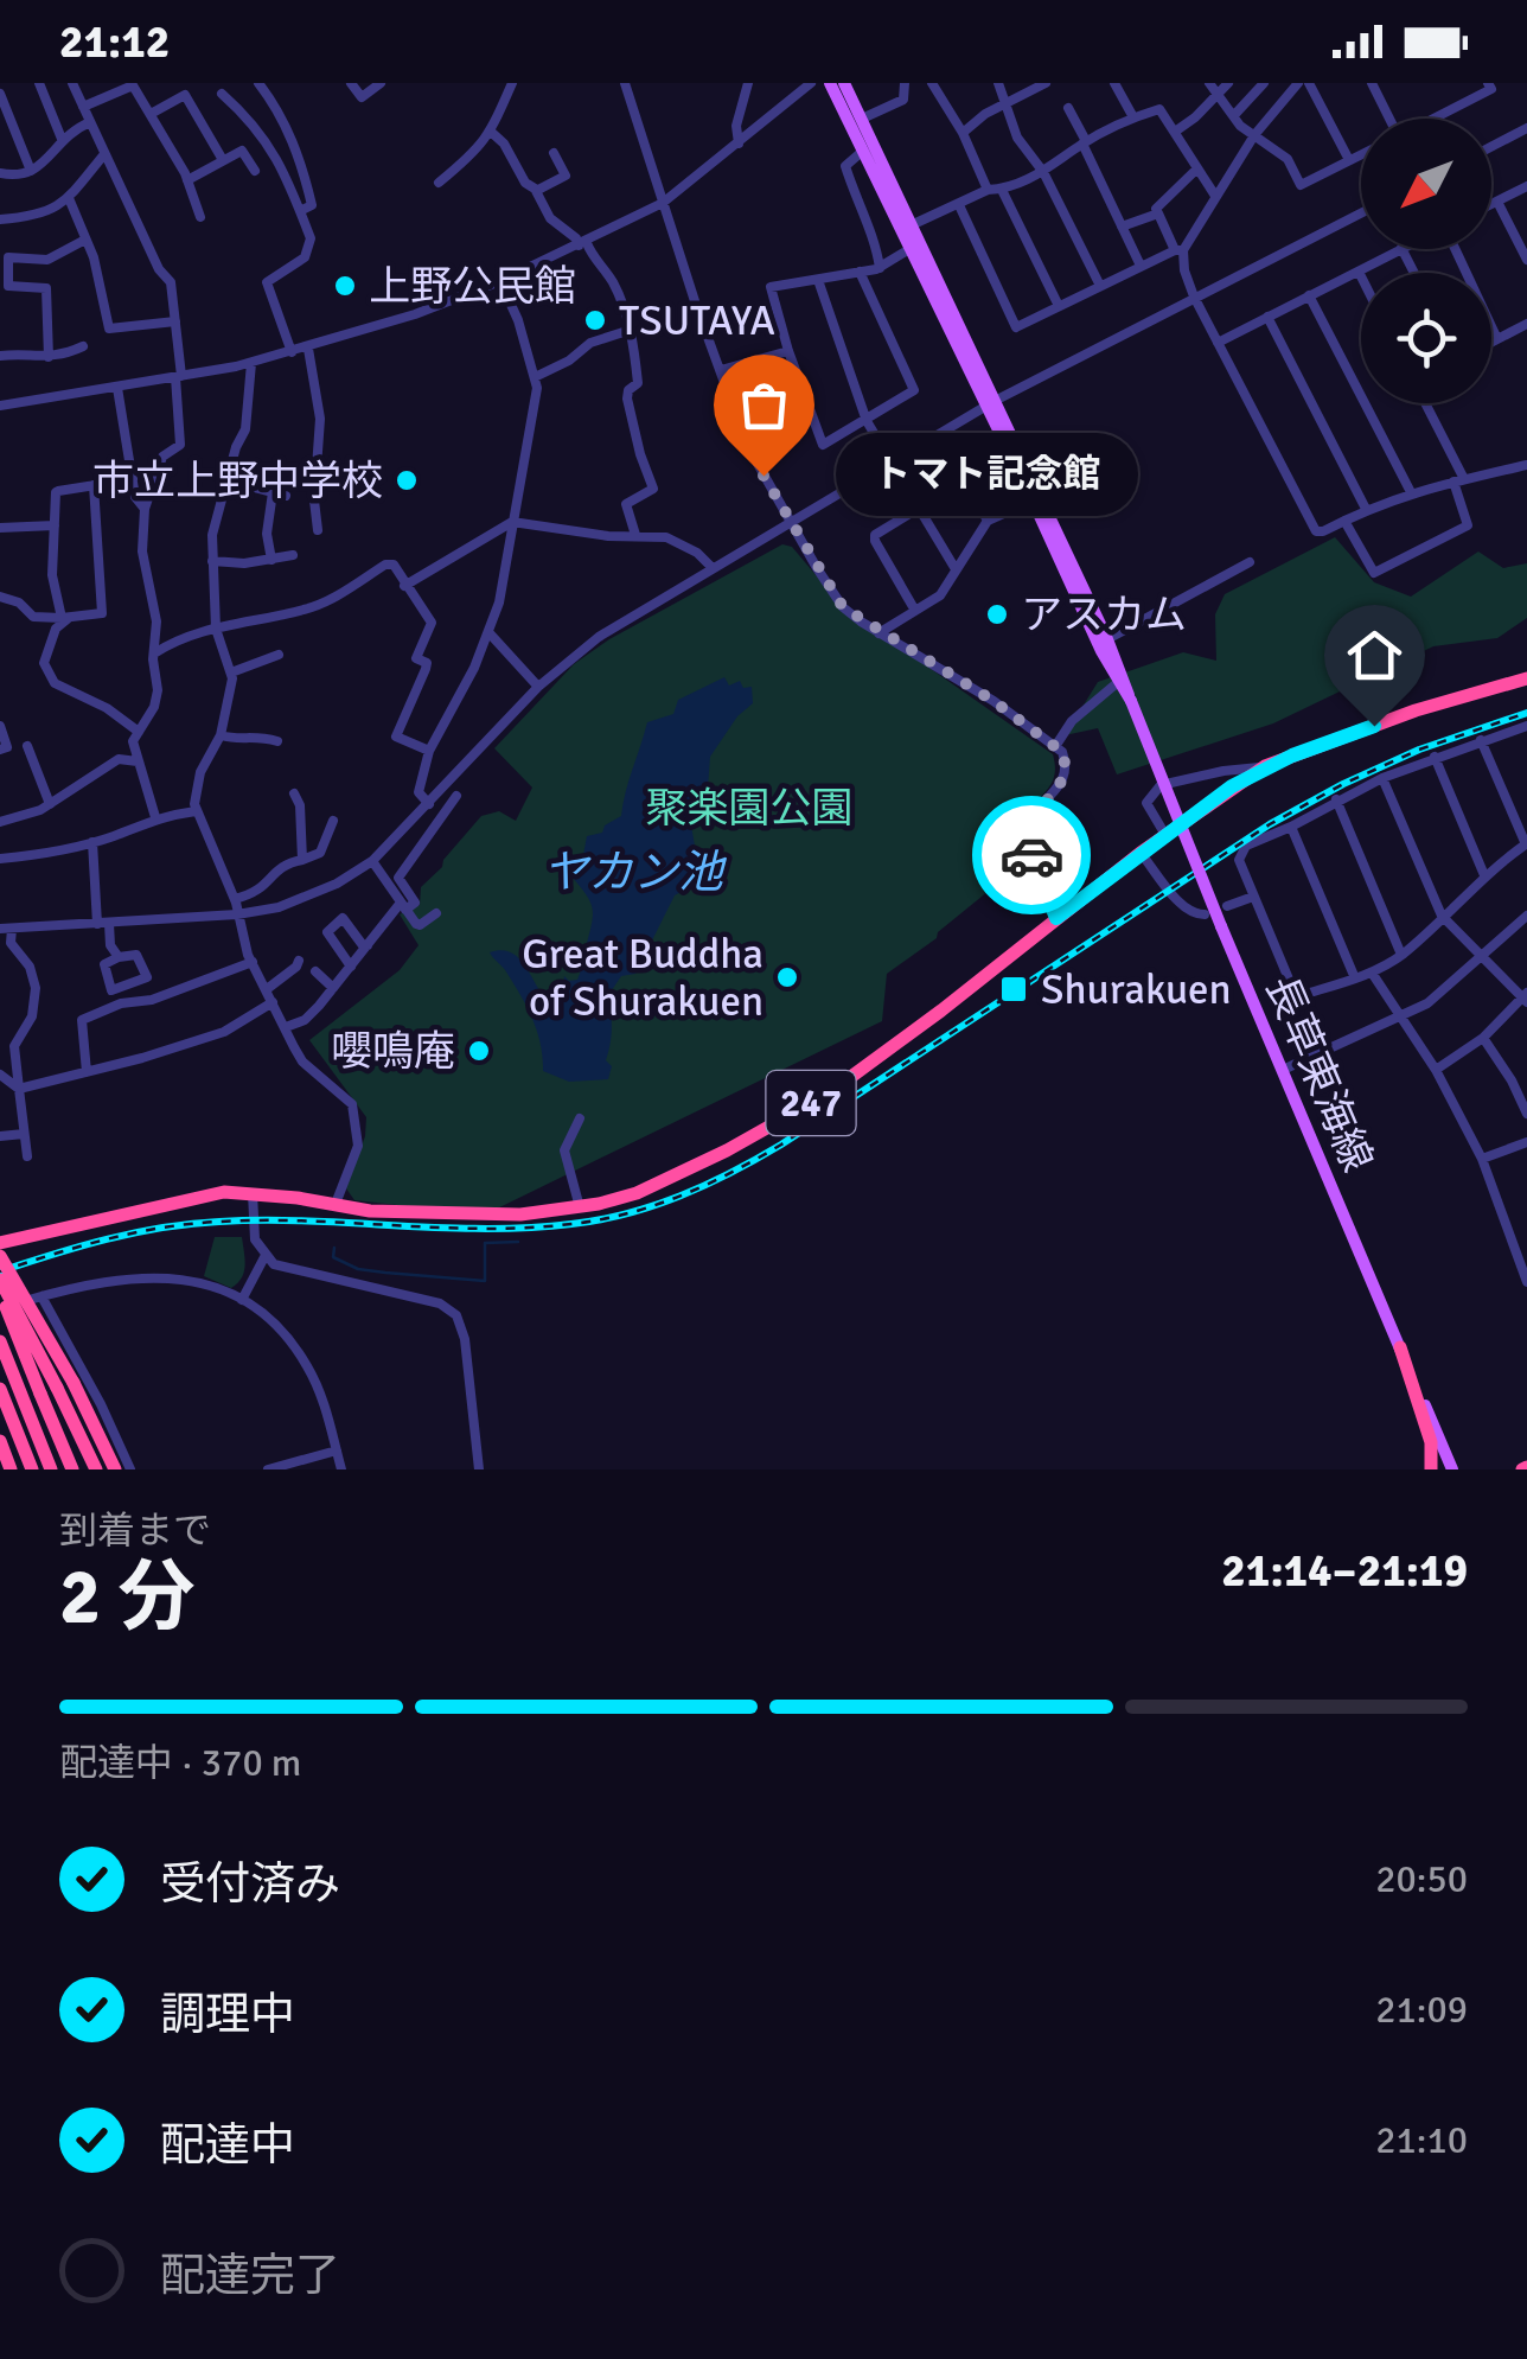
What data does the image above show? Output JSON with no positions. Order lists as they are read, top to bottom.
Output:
{
  "streets": {
    "highway": ["247"],
    "main road": ["長草東海線"]
  },
  "water": ["ヤカン池"],
  "parks": ["聚楽園公園"],
  "places": {
    "other": [
      "上野公民館",
      "TSUTAYA",
      "トマト記念館",
      "市立上野中学校",
      "アスカム",
      "Great Buddha of Shurakuen",
      "嚶鳴庵"
    ],
    "transit": ["Shurakuen"]
  },
  "north": "bottom left",
  "page": {
    "status": "21:12",
    "bubble": "トマト記念館",
    "heading": ["2 分", "到着まで", "21:14–21:19"],
    "bar": "配達中 · 370 m",
    "list": [
      ["受付済み", "20:50"],
      ["調理中", "21:09"],
      ["配達中", "21:10"],
      "配達完了"
    ]
  }
}
